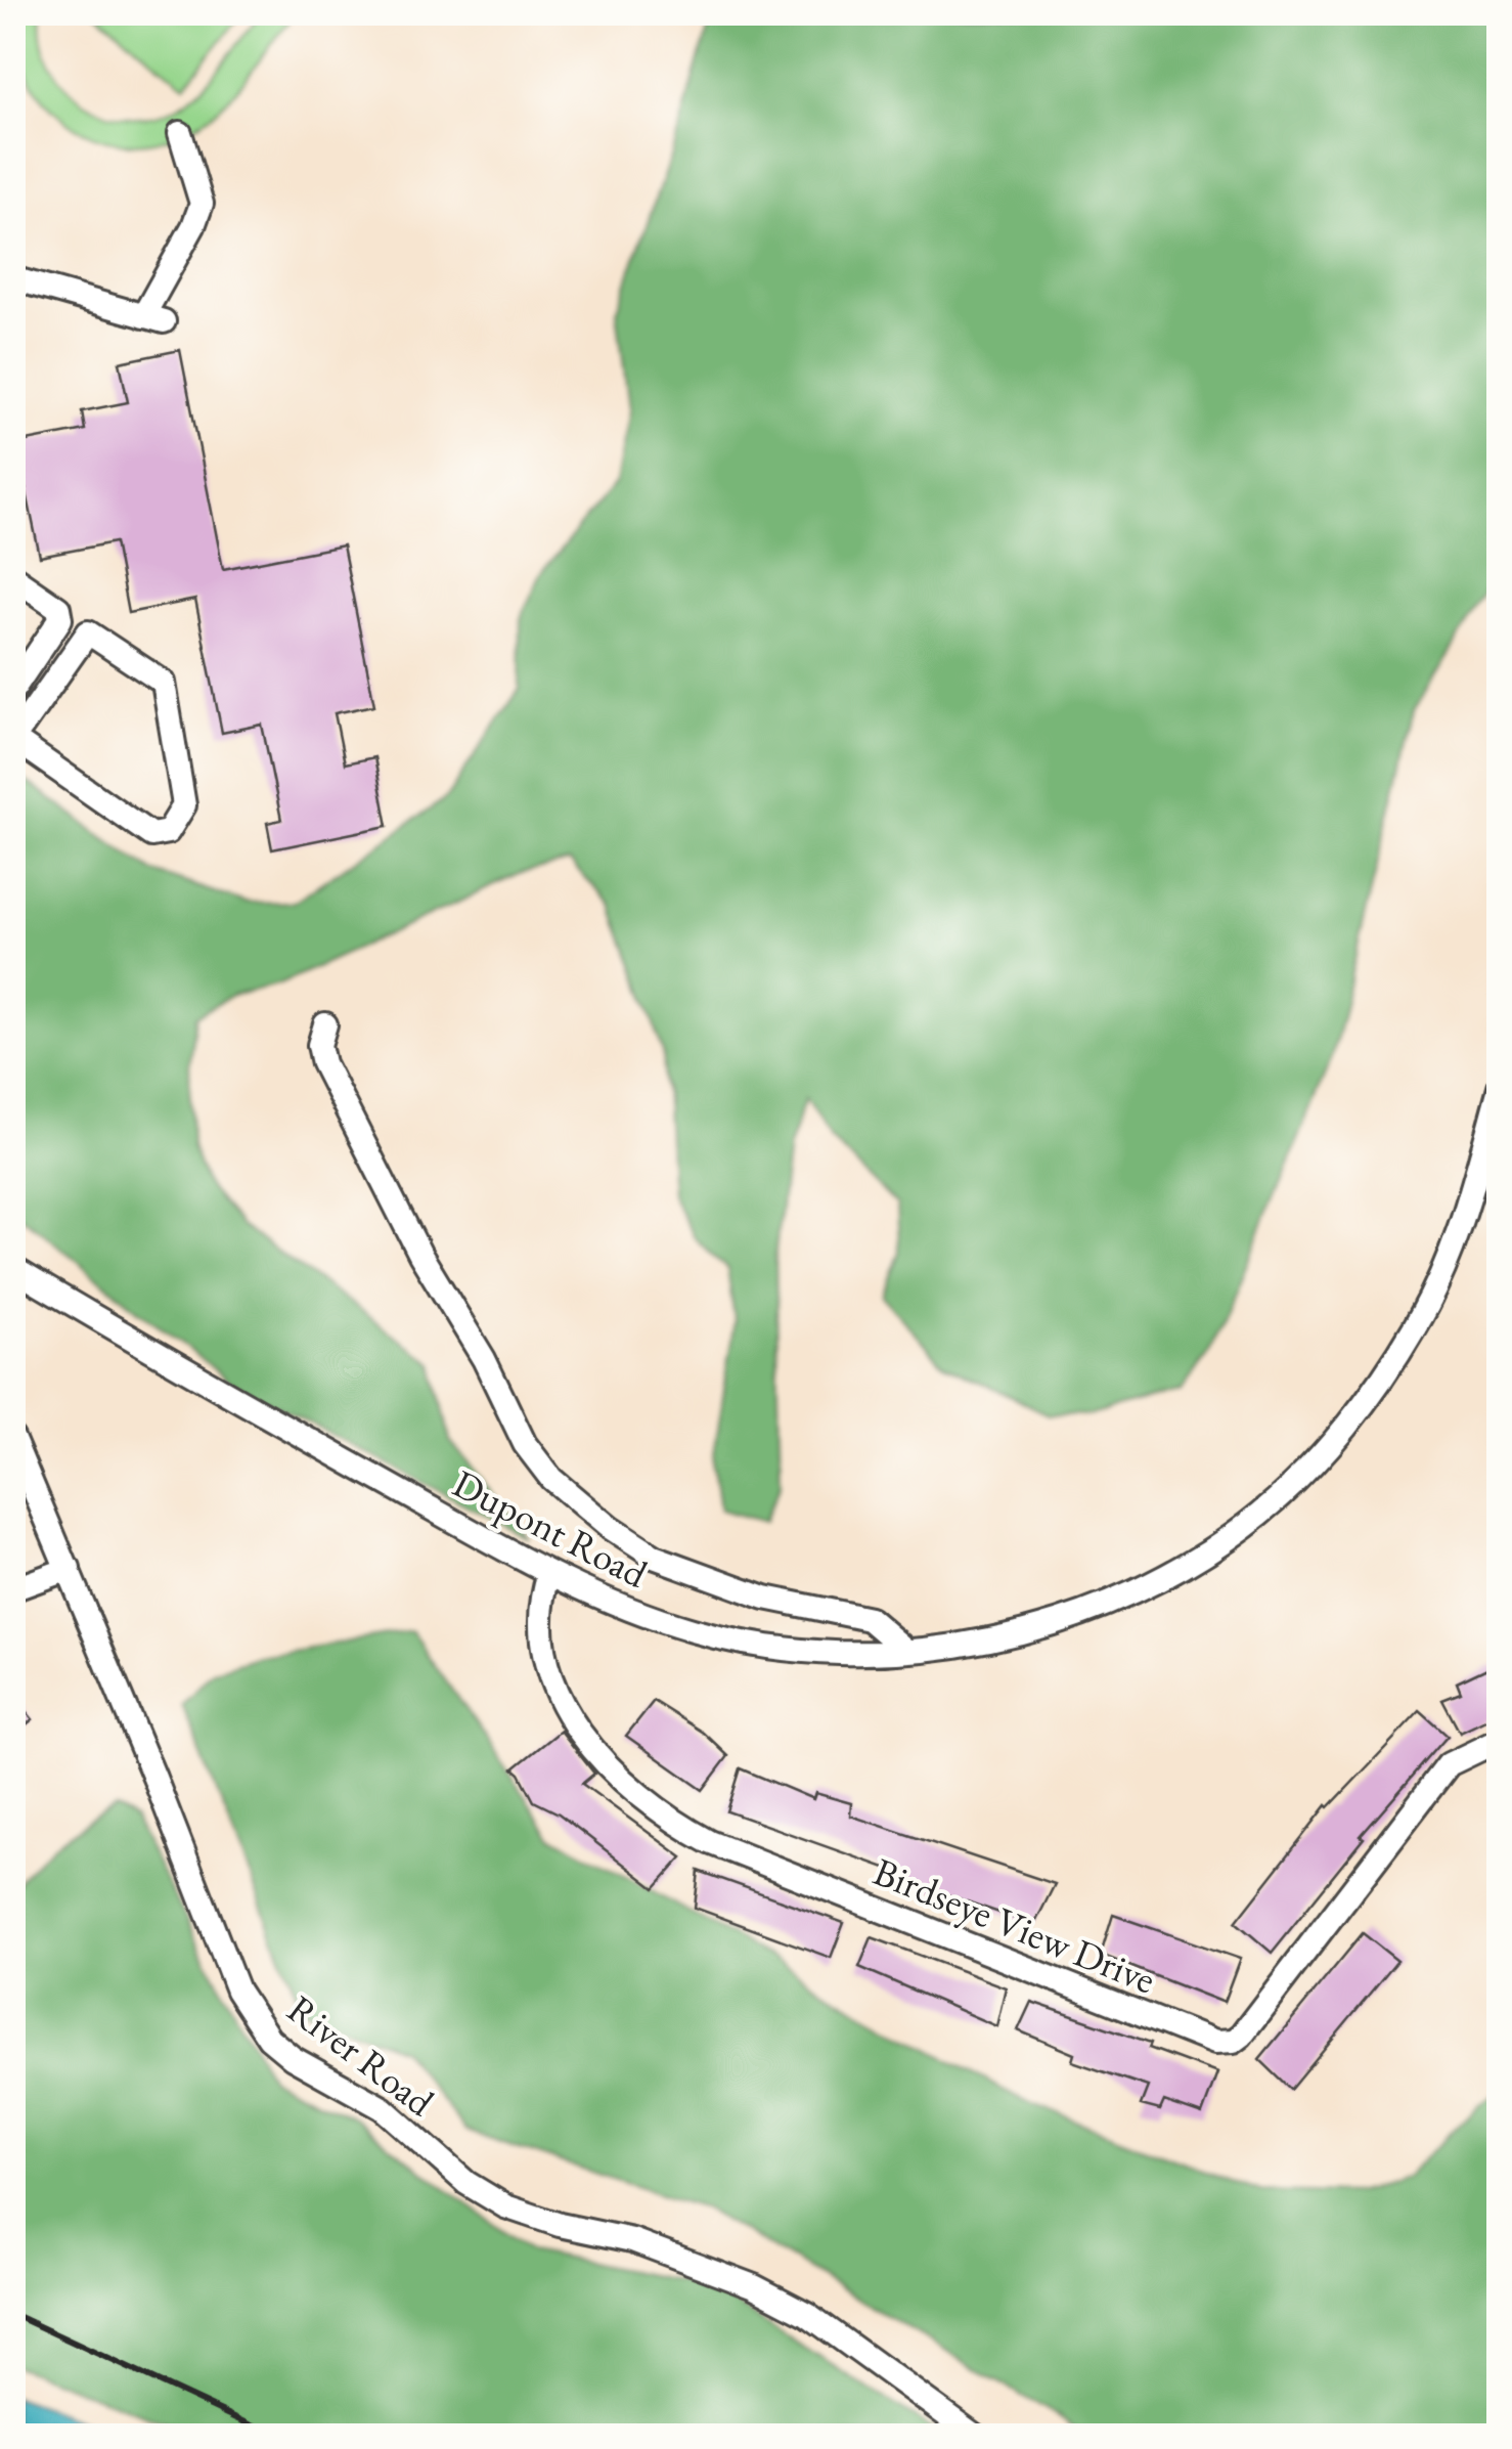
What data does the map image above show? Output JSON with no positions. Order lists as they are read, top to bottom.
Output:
{
  "streets": {
    "street": ["Dupont Road", "Birdseye View Drive", "River Road"]
  },
  "crossings": [
    ["Dupont Road", "Birdseye View Drive"]
  ]
}
